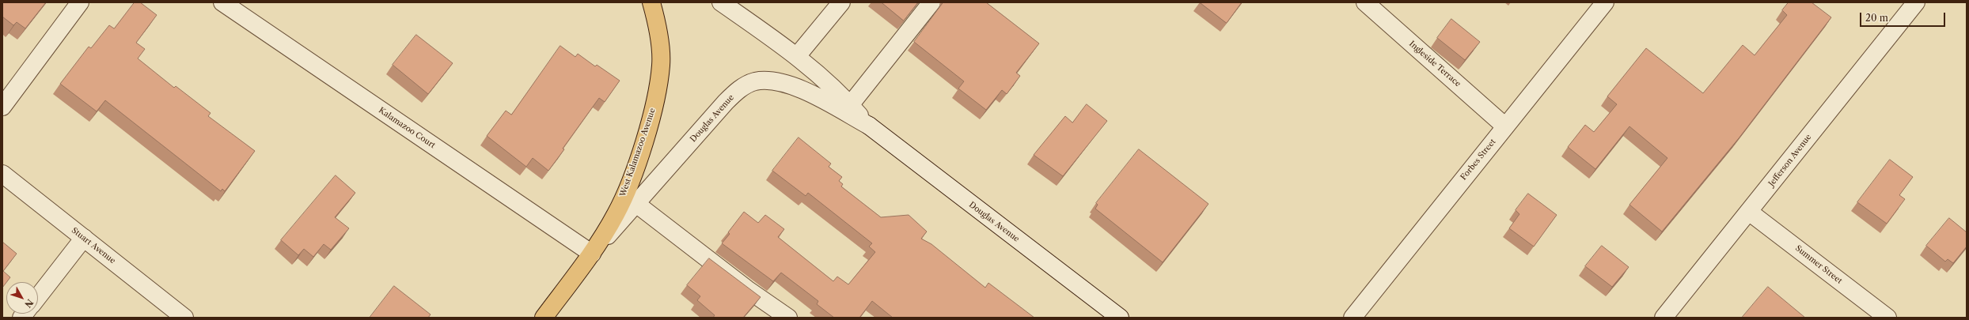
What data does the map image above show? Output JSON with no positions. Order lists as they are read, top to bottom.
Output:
{
  "streets": {
    "main road": ["West Kalamazoo Avenue"],
    "street": [
      "Ingleside Terrace",
      "Douglas Avenue",
      "Kalamazoo Court",
      "Forbes Street",
      "Jefferson Avenue",
      "Stuart Avenue",
      "Summer Street"
    ]
  },
  "crossings": [
    ["Ingleside Terrace", "Forbes Street"],
    ["Douglas Avenue", "Kalamazoo Court"],
    ["Douglas Avenue", "West Kalamazoo Avenue"],
    ["Kalamazoo Court", "West Kalamazoo Avenue"],
    ["Jefferson Avenue", "Summer Street"]
  ],
  "scale_bar": "20 m",
  "north": "bottom right"
}
